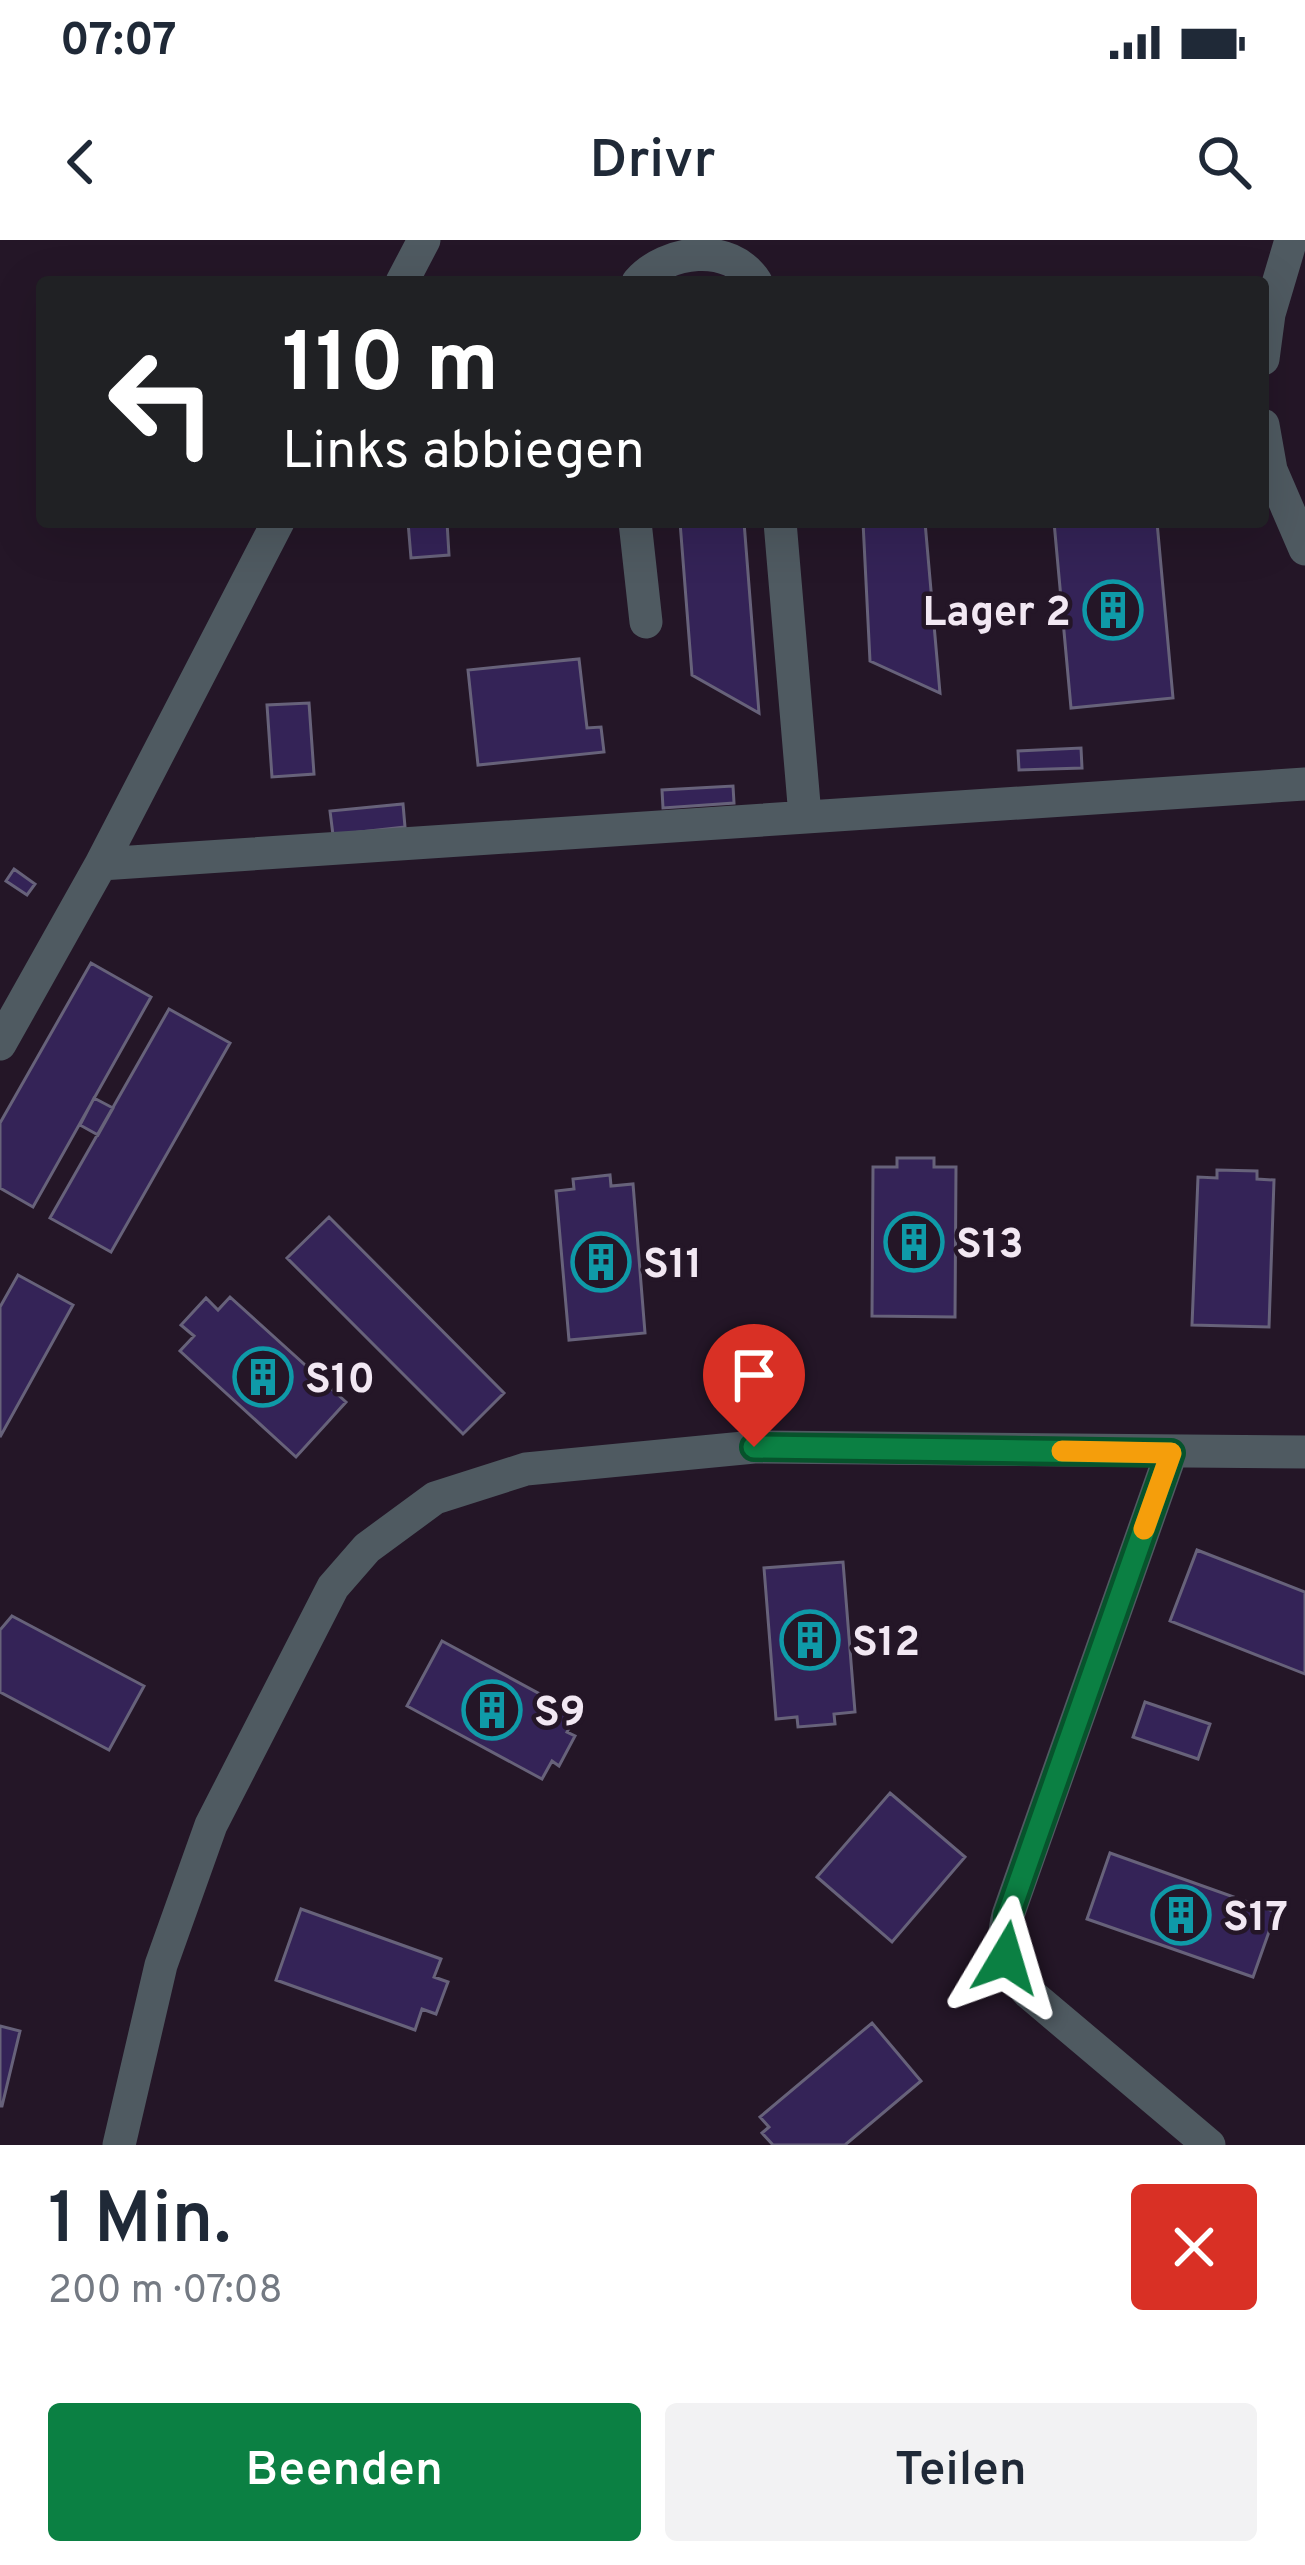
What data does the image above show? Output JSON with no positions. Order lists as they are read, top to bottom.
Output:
{
  "places": {
    "building": [
      "Lager 2",
      "S13",
      "S11",
      "S10",
      "S12",
      "S9",
      "S17"
    ]
  },
  "page": {
    "status": "07:07",
    "header": "Drivr",
    "turn": ["110 m", "Links abbiegen"],
    "heading": ["1 Min.", "200 m · 07:08"],
    "buttons": ["Beenden", "Teilen"]
  }
}
